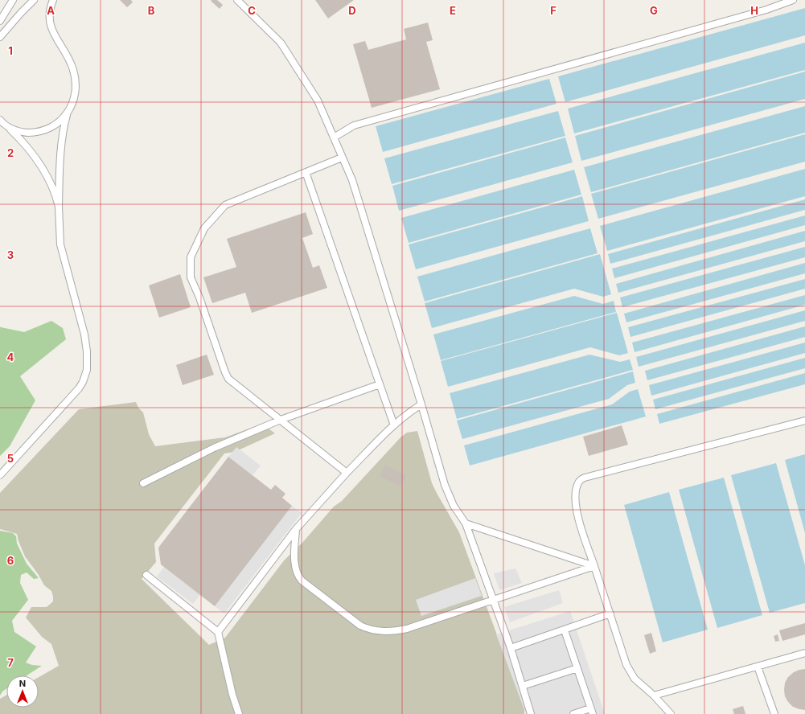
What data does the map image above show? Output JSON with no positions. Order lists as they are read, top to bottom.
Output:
{
  "north": "top",
  "grid": {
    "columns": [
      "A",
      "B",
      "C",
      "D",
      "E",
      "F",
      "G",
      "H"
    ],
    "rows": [
      "1",
      "2",
      "3",
      "4",
      "5",
      "6",
      "7"
    ]
  }
}
